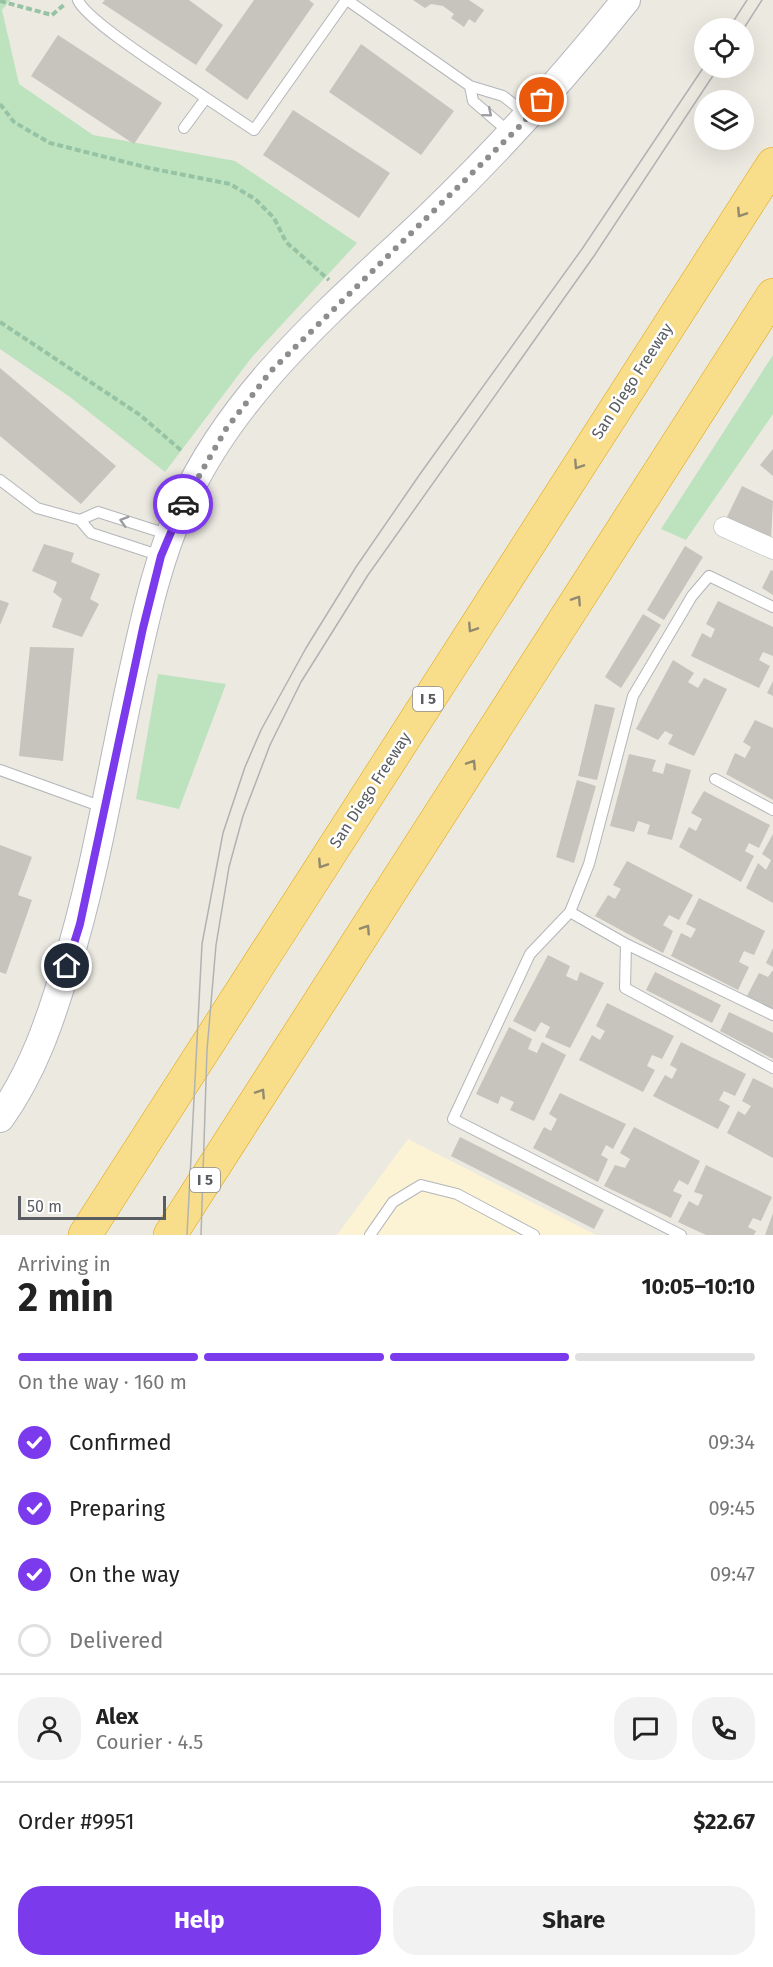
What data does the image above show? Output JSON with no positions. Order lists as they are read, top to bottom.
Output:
{
  "streets": {
    "highway": ["San Diego Freeway", "I 5"]
  },
  "scale_bar": "50 m",
  "page": {
    "scale": "50 m",
    "heading": ["2 min", "Arriving in", "10:05–10:10"],
    "panel": [
      "Alex",
      "Courier · 4.5",
      "Order #9951",
      "$22.67"
    ],
    "bar": "On the way · 160 m",
    "list": [
      ["Confirmed", "09:34"],
      ["Preparing", "09:45"],
      ["On the way", "09:47"],
      "Delivered"
    ],
    "buttons": ["Help", "Share"]
  }
}
